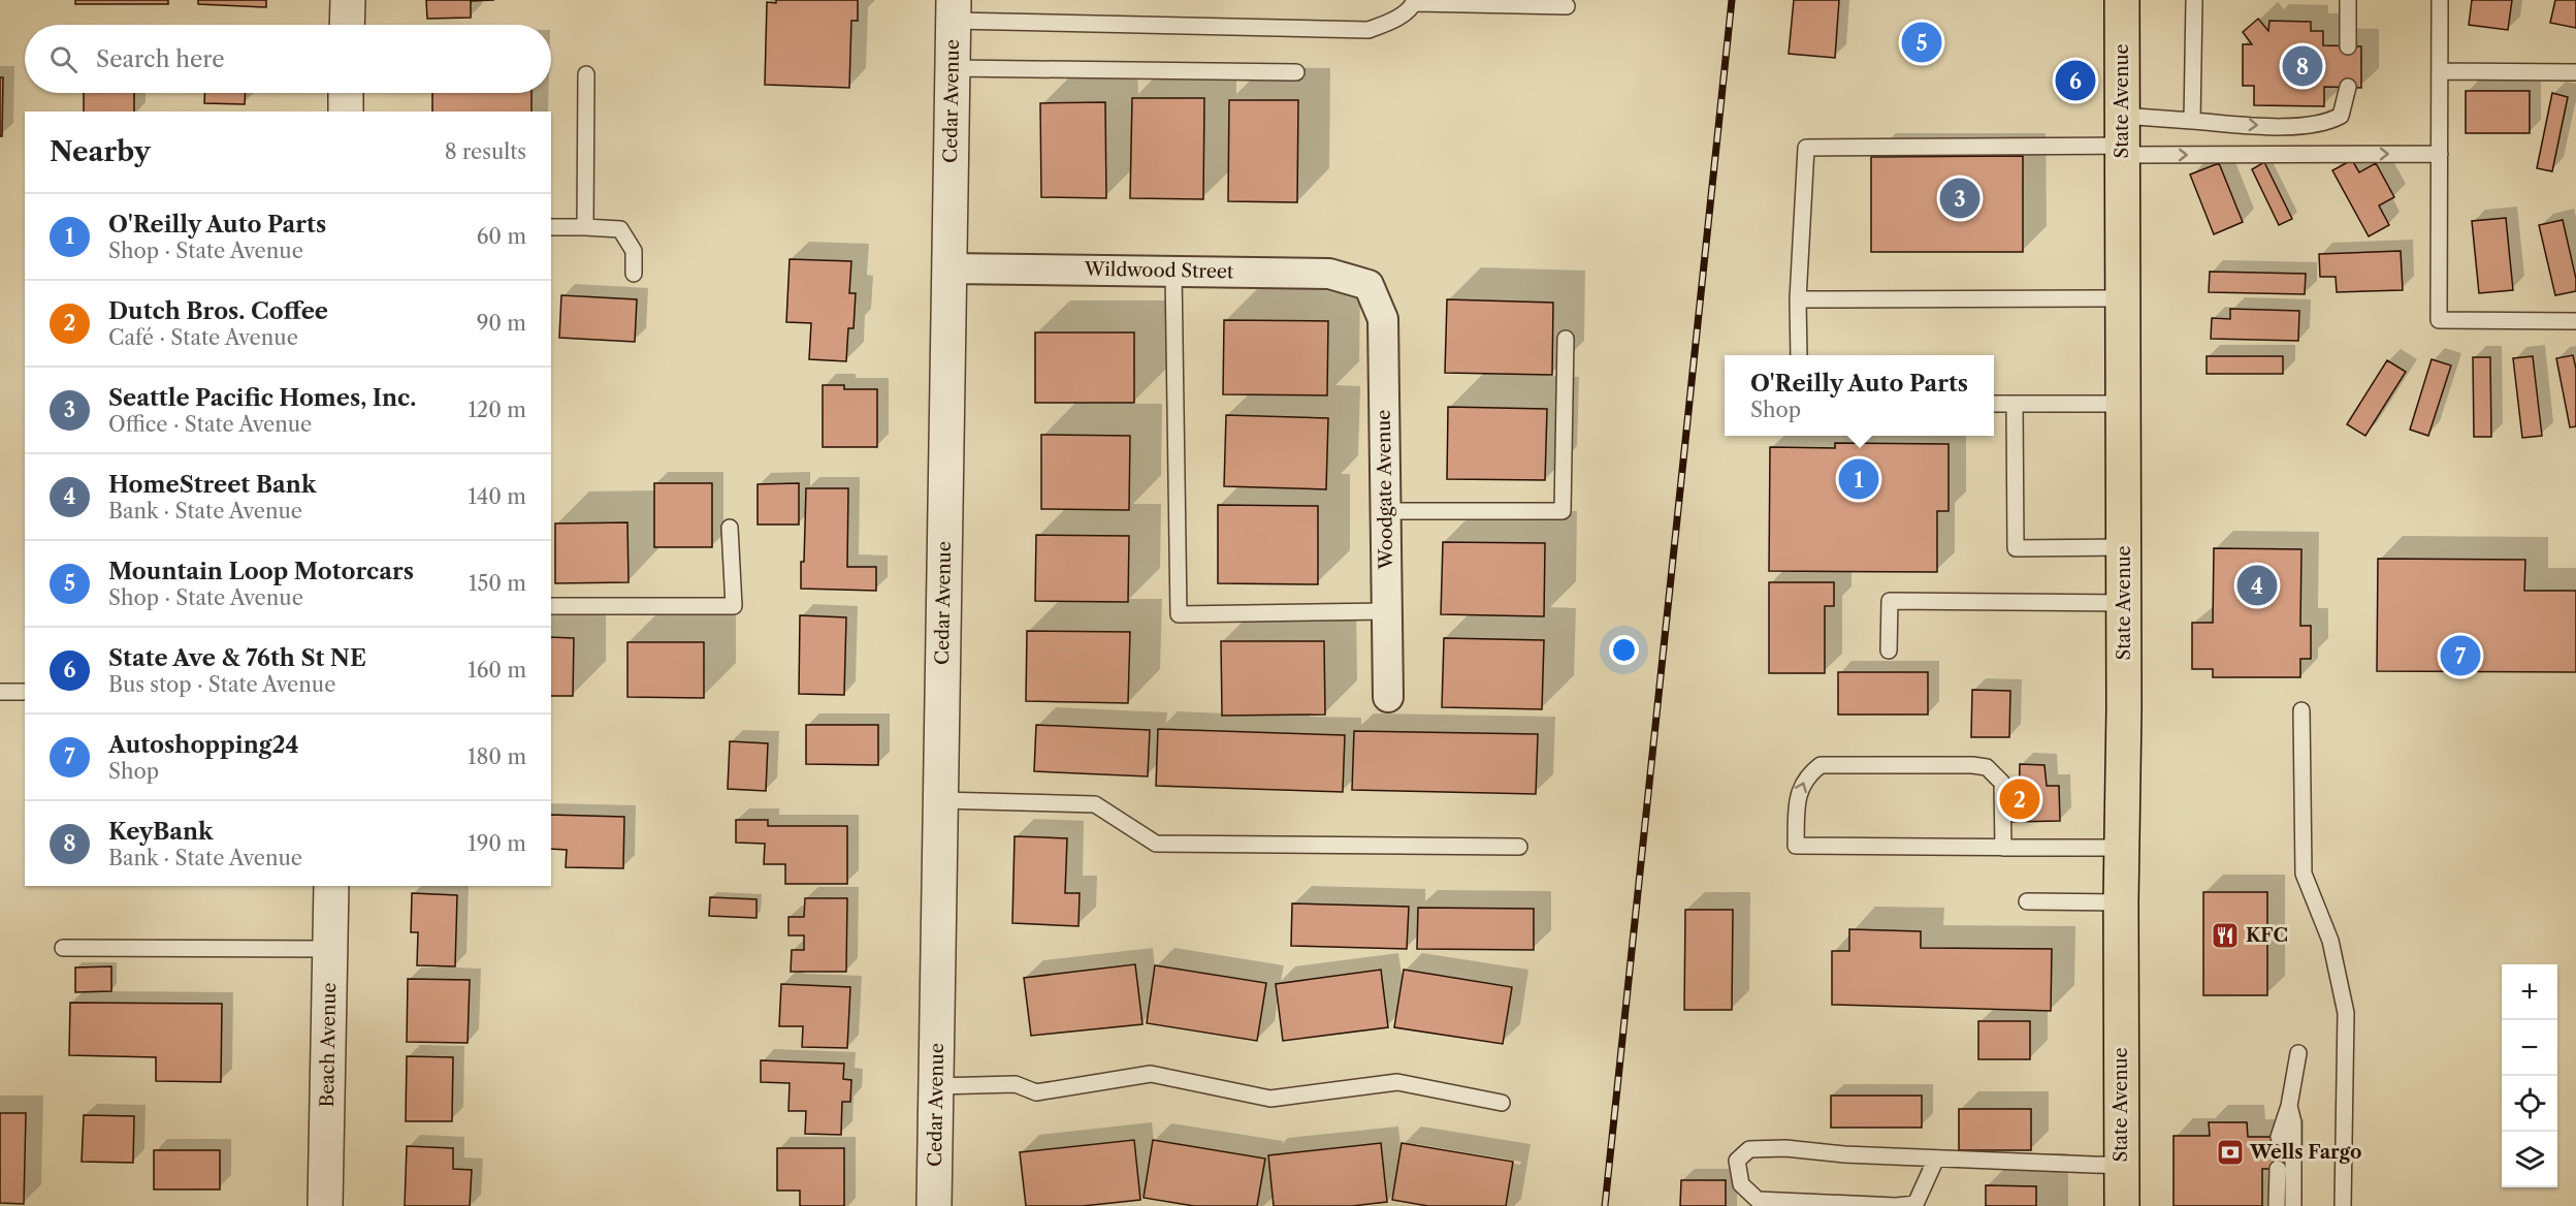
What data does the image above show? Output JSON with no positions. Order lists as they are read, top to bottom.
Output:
{
  "streets": {
    "main road": ["State Avenue"],
    "street": [
      "Cedar Avenue",
      "Wildwood Street",
      "Woodgate Avenue",
      "Beach Avenue"
    ]
  },
  "crossings": [
    ["Cedar Avenue", "Wildwood Street"],
    ["Wildwood Street", "Woodgate Avenue"]
  ],
  "places": {
    "restaurant": ["KFC"],
    "bank": ["Wells Fargo"]
  },
  "page": {
    "pins": [
      "5",
      "8",
      "6",
      "3",
      "1",
      "4",
      "7",
      "2"
    ],
    "search": "Search here",
    "heading": ["Nearby", "8 results"],
    "list": [
      {
        "mark": "1",
        "name": "O'Reilly Auto Parts",
        "note": "Shop · State Avenue",
        "value": "60 m"
      },
      {
        "mark": "2",
        "name": "Dutch Bros. Coffee",
        "note": "Café · State Avenue",
        "value": "90 m"
      },
      {
        "mark": "3",
        "name": "Seattle Pacific Homes, Inc.",
        "note": "Office · State Avenue",
        "value": "120 m"
      },
      {
        "mark": "4",
        "name": "HomeStreet Bank",
        "note": "Bank · State Avenue",
        "value": "140 m"
      },
      {
        "mark": "5",
        "name": "Mountain Loop Motorcars",
        "note": "Shop · State Avenue",
        "value": "150 m"
      },
      {
        "mark": "6",
        "name": "State Ave & 76th St NE",
        "note": "Bus stop · State Avenue",
        "value": "160 m"
      },
      {
        "mark": "7",
        "name": "Autoshopping24",
        "note": "Shop",
        "value": "180 m"
      },
      {
        "mark": "8",
        "name": "KeyBank",
        "note": "Bank · State Avenue",
        "value": "190 m"
      }
    ],
    "popup": ["O'Reilly Auto Parts", "Shop"],
    "map_buttons": ["+", "−"]
  }
}
